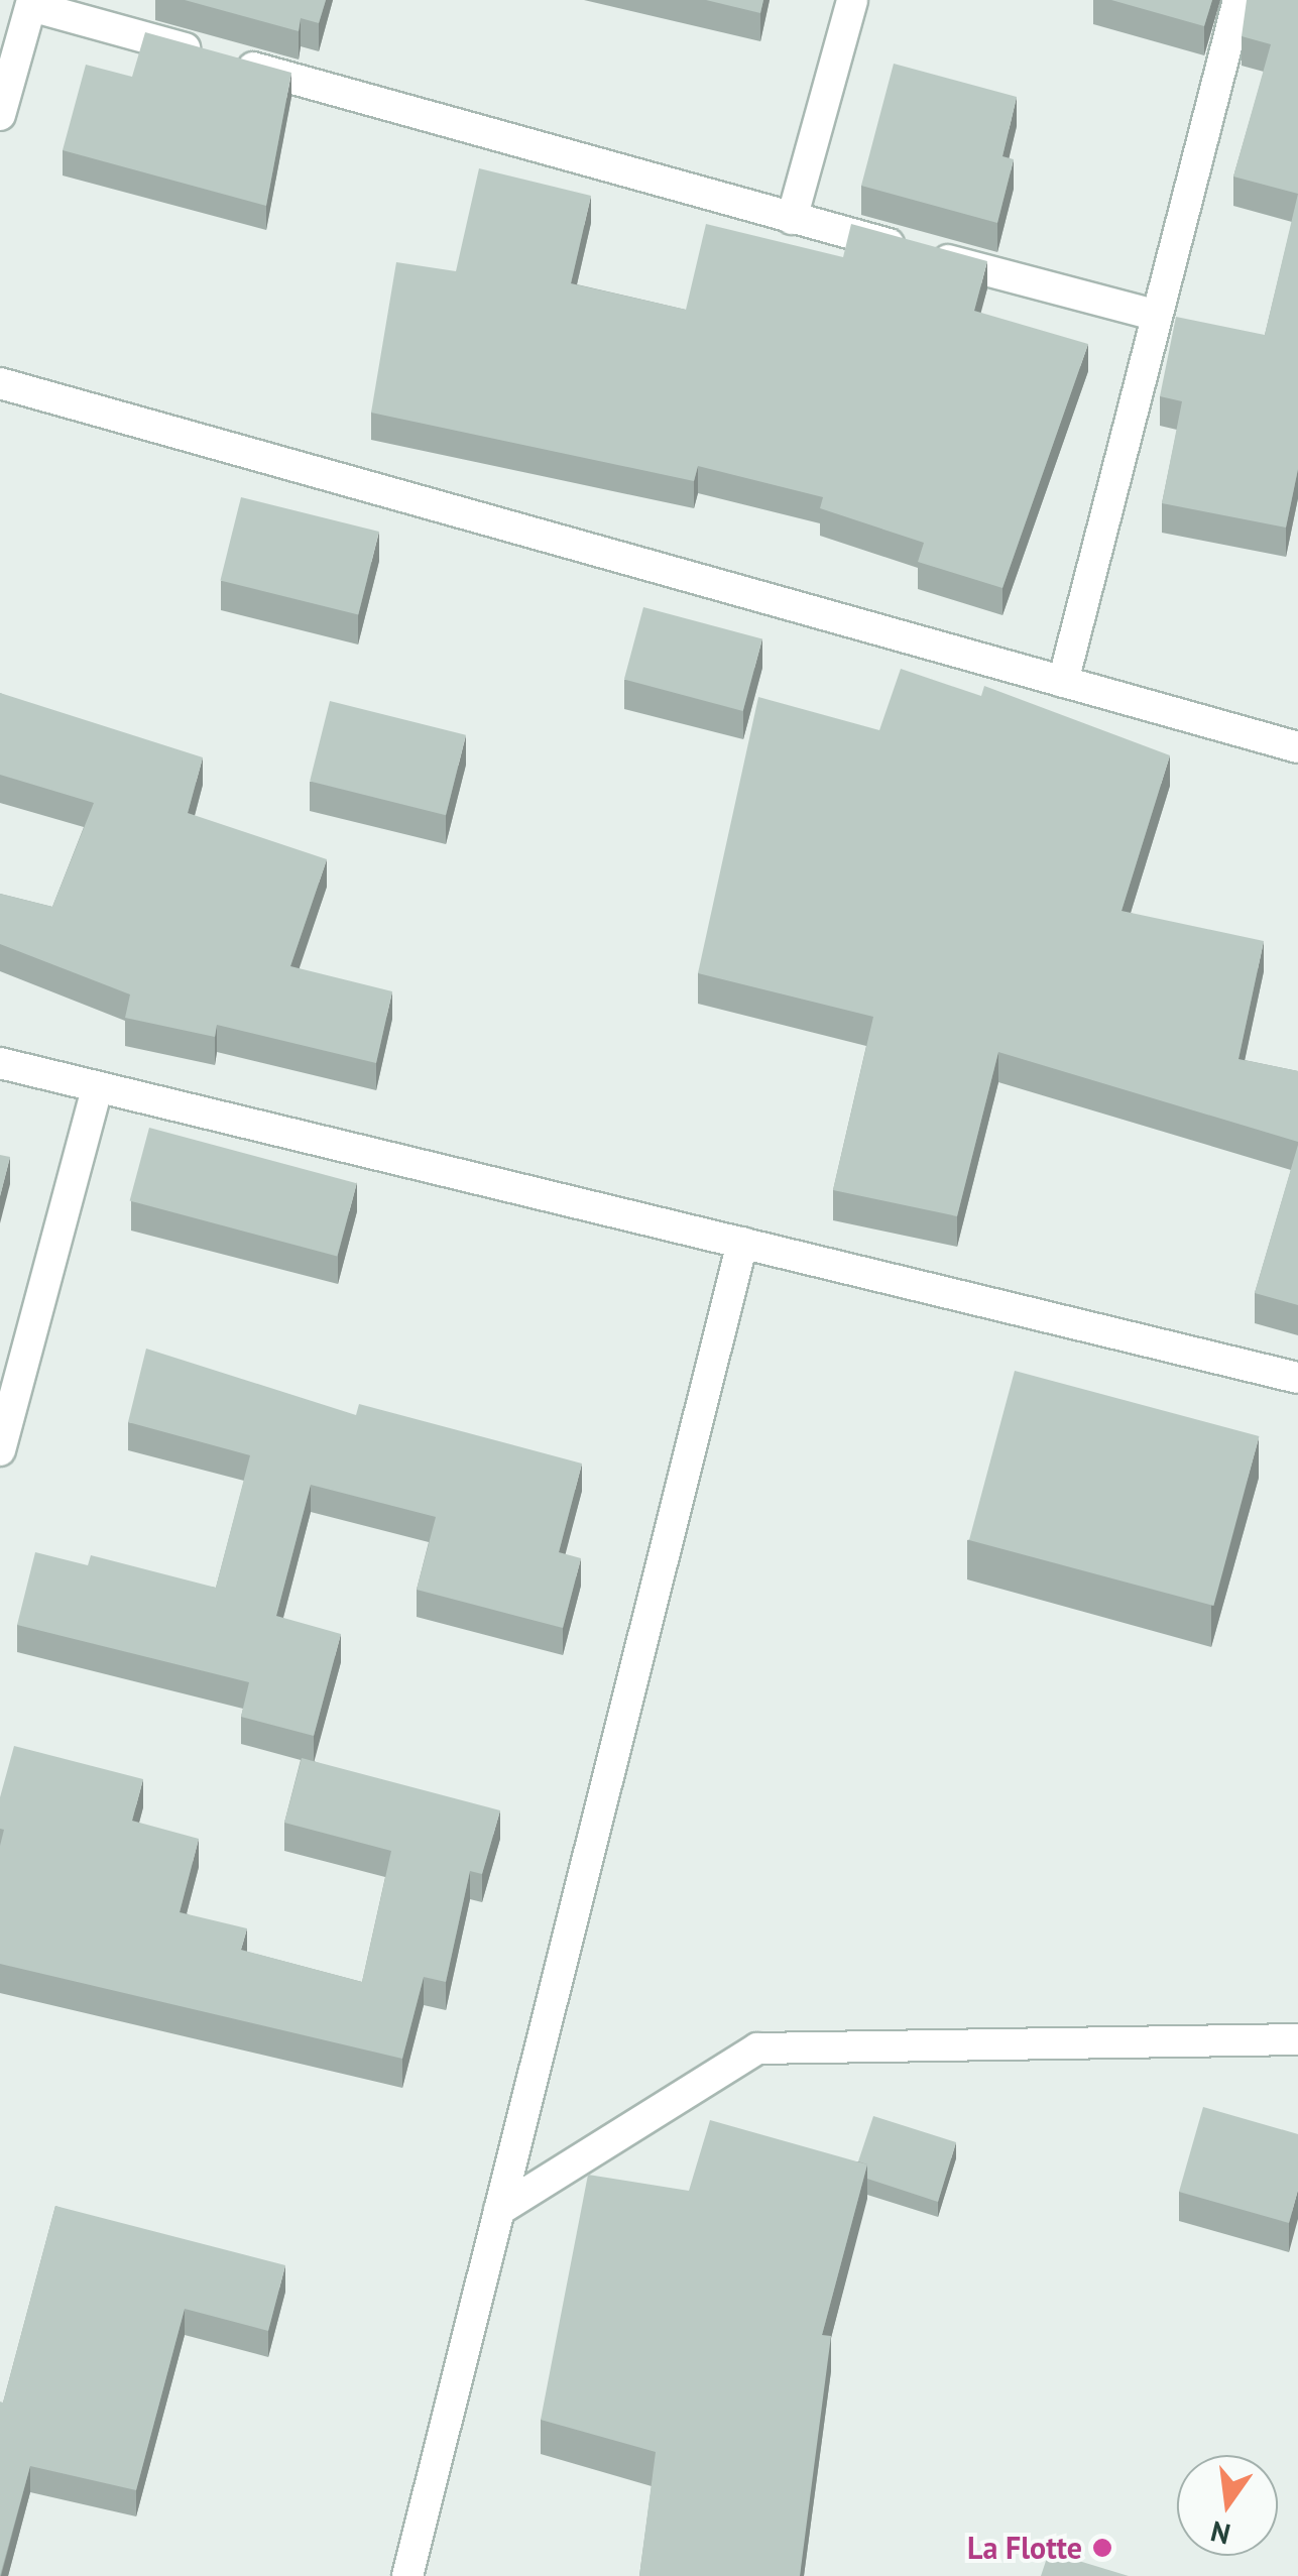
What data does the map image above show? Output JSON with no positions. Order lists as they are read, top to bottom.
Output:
{
  "places": ["La Flotte"],
  "north": "bottom"
}
